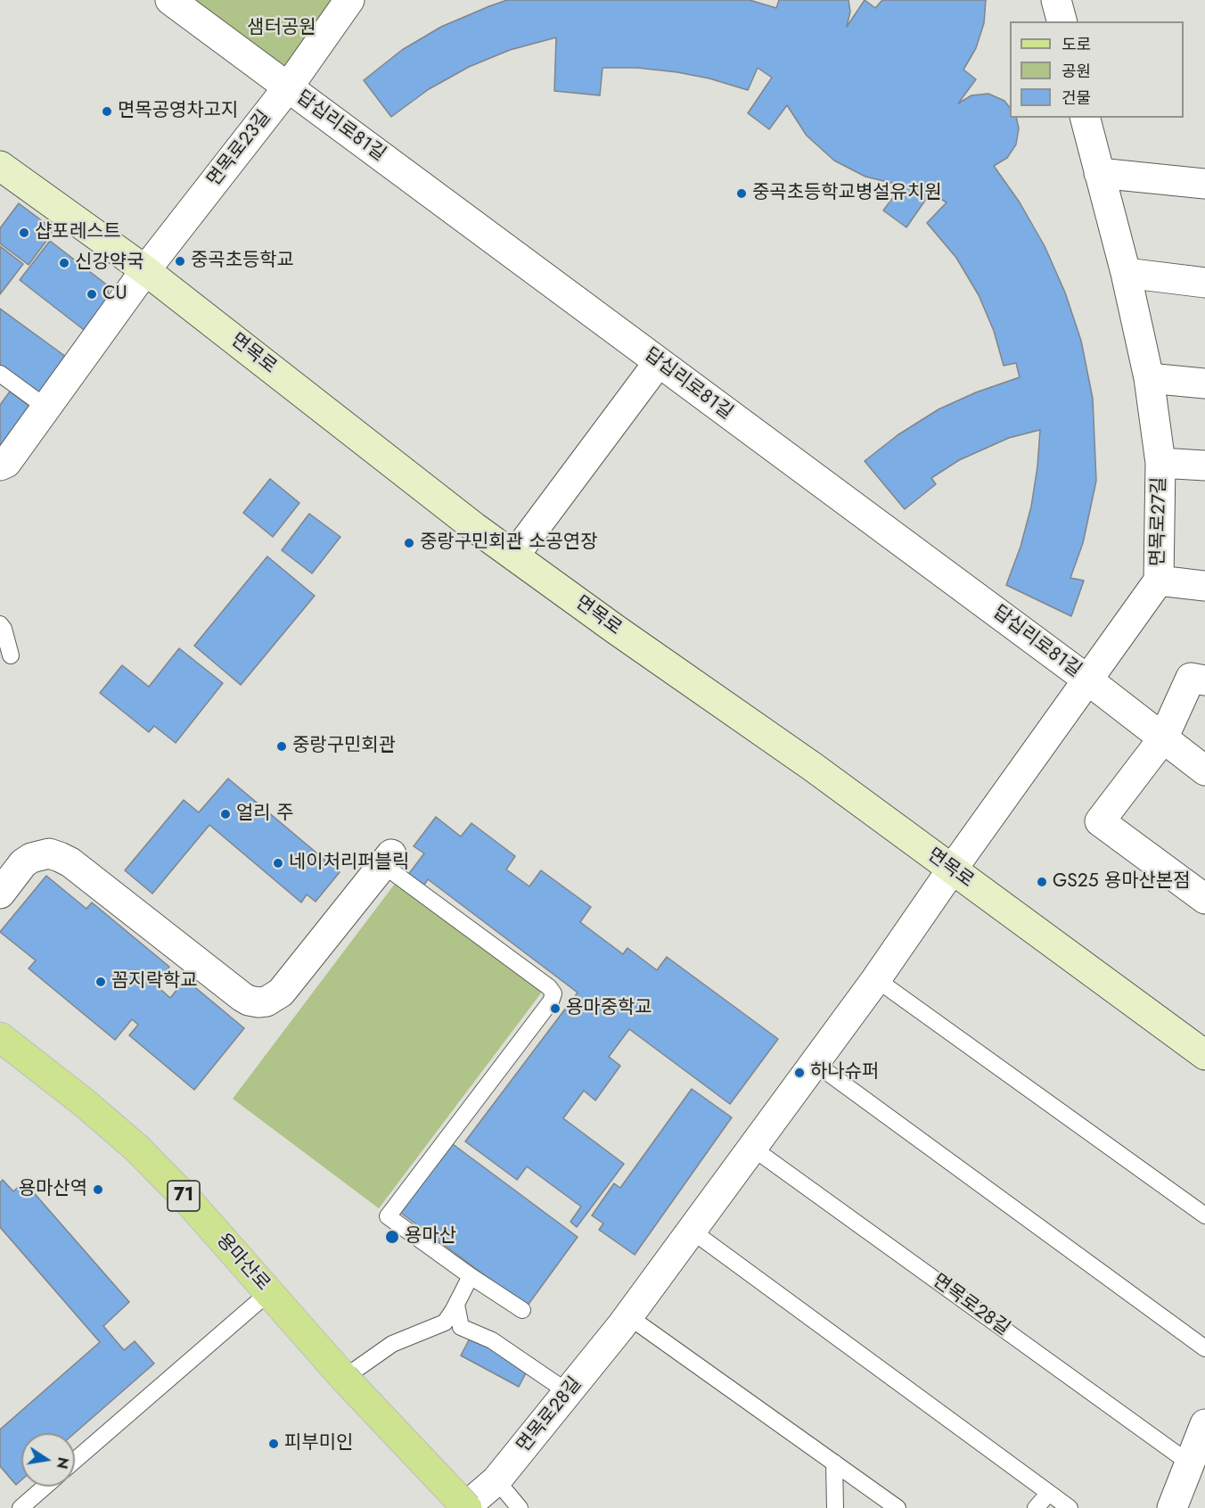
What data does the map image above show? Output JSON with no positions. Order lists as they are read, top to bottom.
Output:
{
  "streets": {
    "main road": ["71", "용마산로"],
    "street": [
      "답십리로81길",
      "면목로23길",
      "면목로",
      "면목로27길",
      "면목로28길"
    ]
  },
  "crossings": [
    ["답십리로81길", "면목로23길"],
    ["답십리로81길", "면목로27길"],
    ["면목로23길", "면목로"],
    ["면목로", "면목로27길"],
    ["면목로", "면목로28길"],
    ["면목로27길", "면목로28길"],
    ["용마산로", "면목로28길"]
  ],
  "parks": ["샘터공원"],
  "places": [
    "면목공영차고지",
    "중곡초등학교병설유치원",
    "샵포레스트",
    "중곡초등학교",
    "신강약국",
    "CU",
    "중랑구민회관 소공연장",
    "중랑구민회관",
    "얼리 주",
    "네이처리퍼블릭",
    "GS25 용마산본점",
    "꼼지락학교",
    "용마중학교",
    "하나슈퍼",
    "용마산역",
    "용마산",
    "피부미인"
  ],
  "legend": ["도로", "공원", "건물"],
  "north": "right"
}
